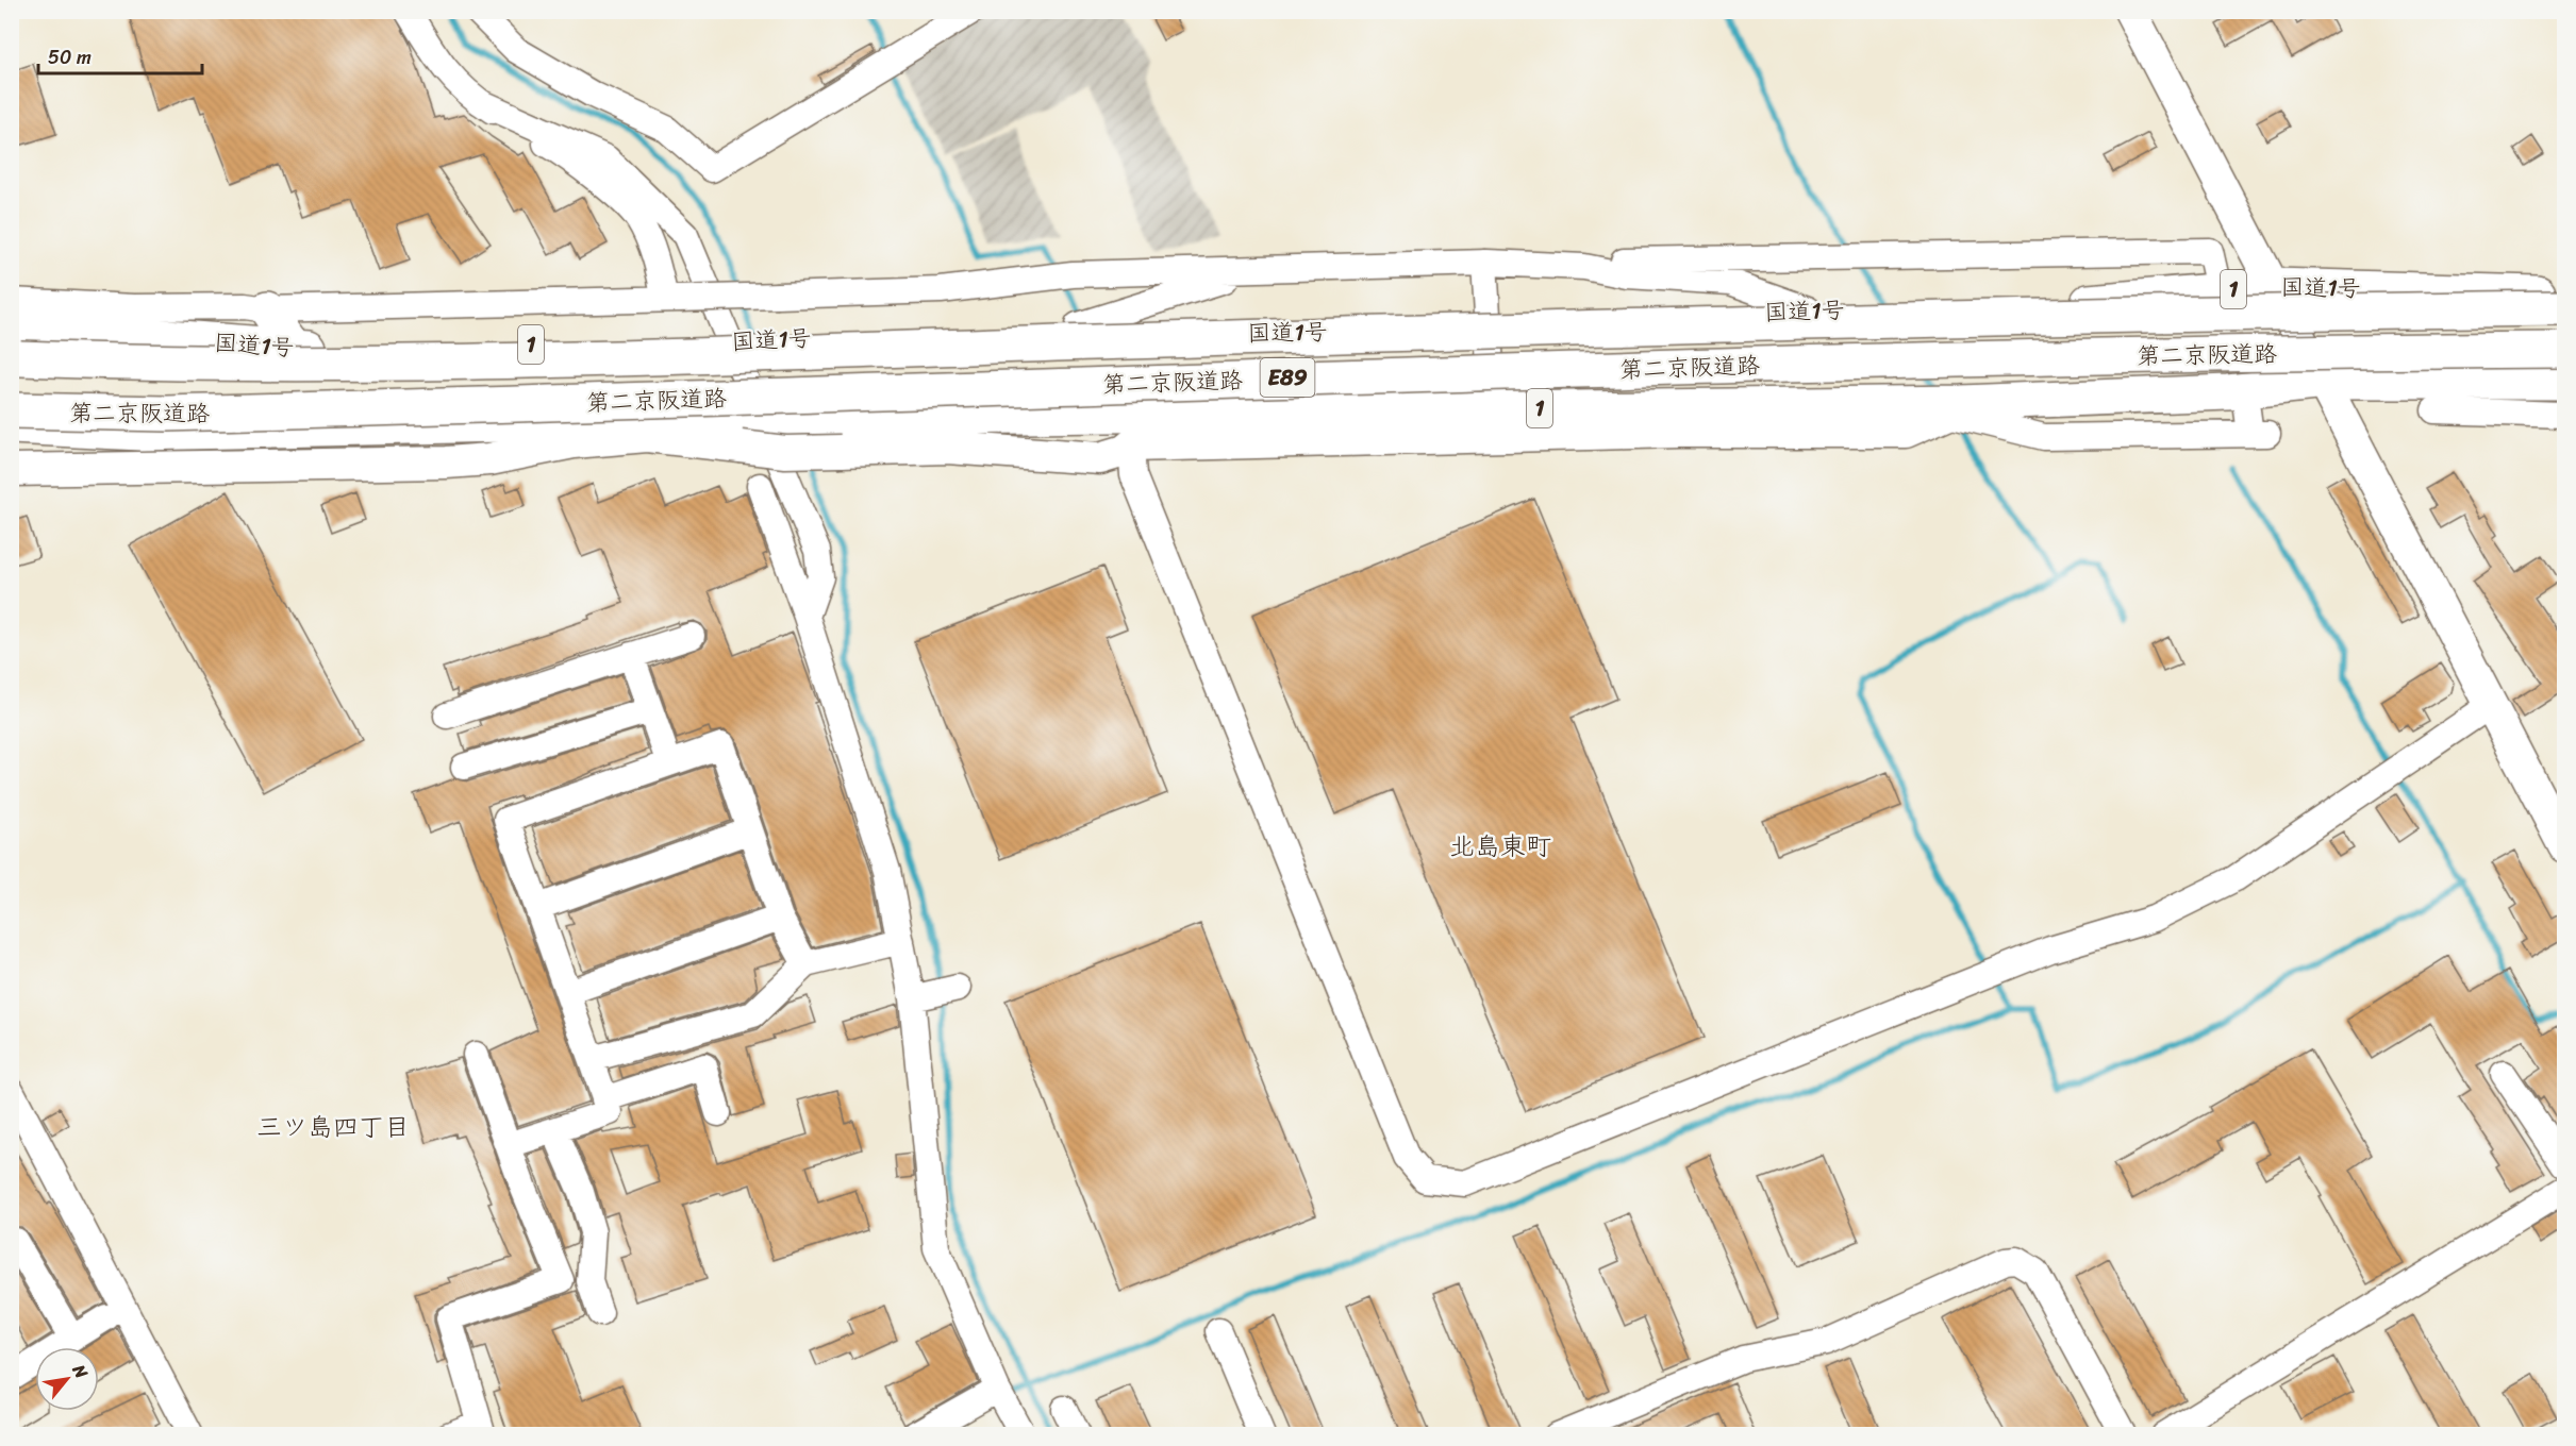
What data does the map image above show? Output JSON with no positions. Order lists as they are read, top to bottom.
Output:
{
  "streets": {
    "highway": [
      "国道1号",
      "1",
      "第二京阪道路",
      "E89"
    ]
  },
  "crossings": [
    ["国道1号", "第二京阪道路"]
  ],
  "districts": ["北島東町", "三ツ島四丁目"],
  "scale_bar": "50 m",
  "north": "top right"
}
